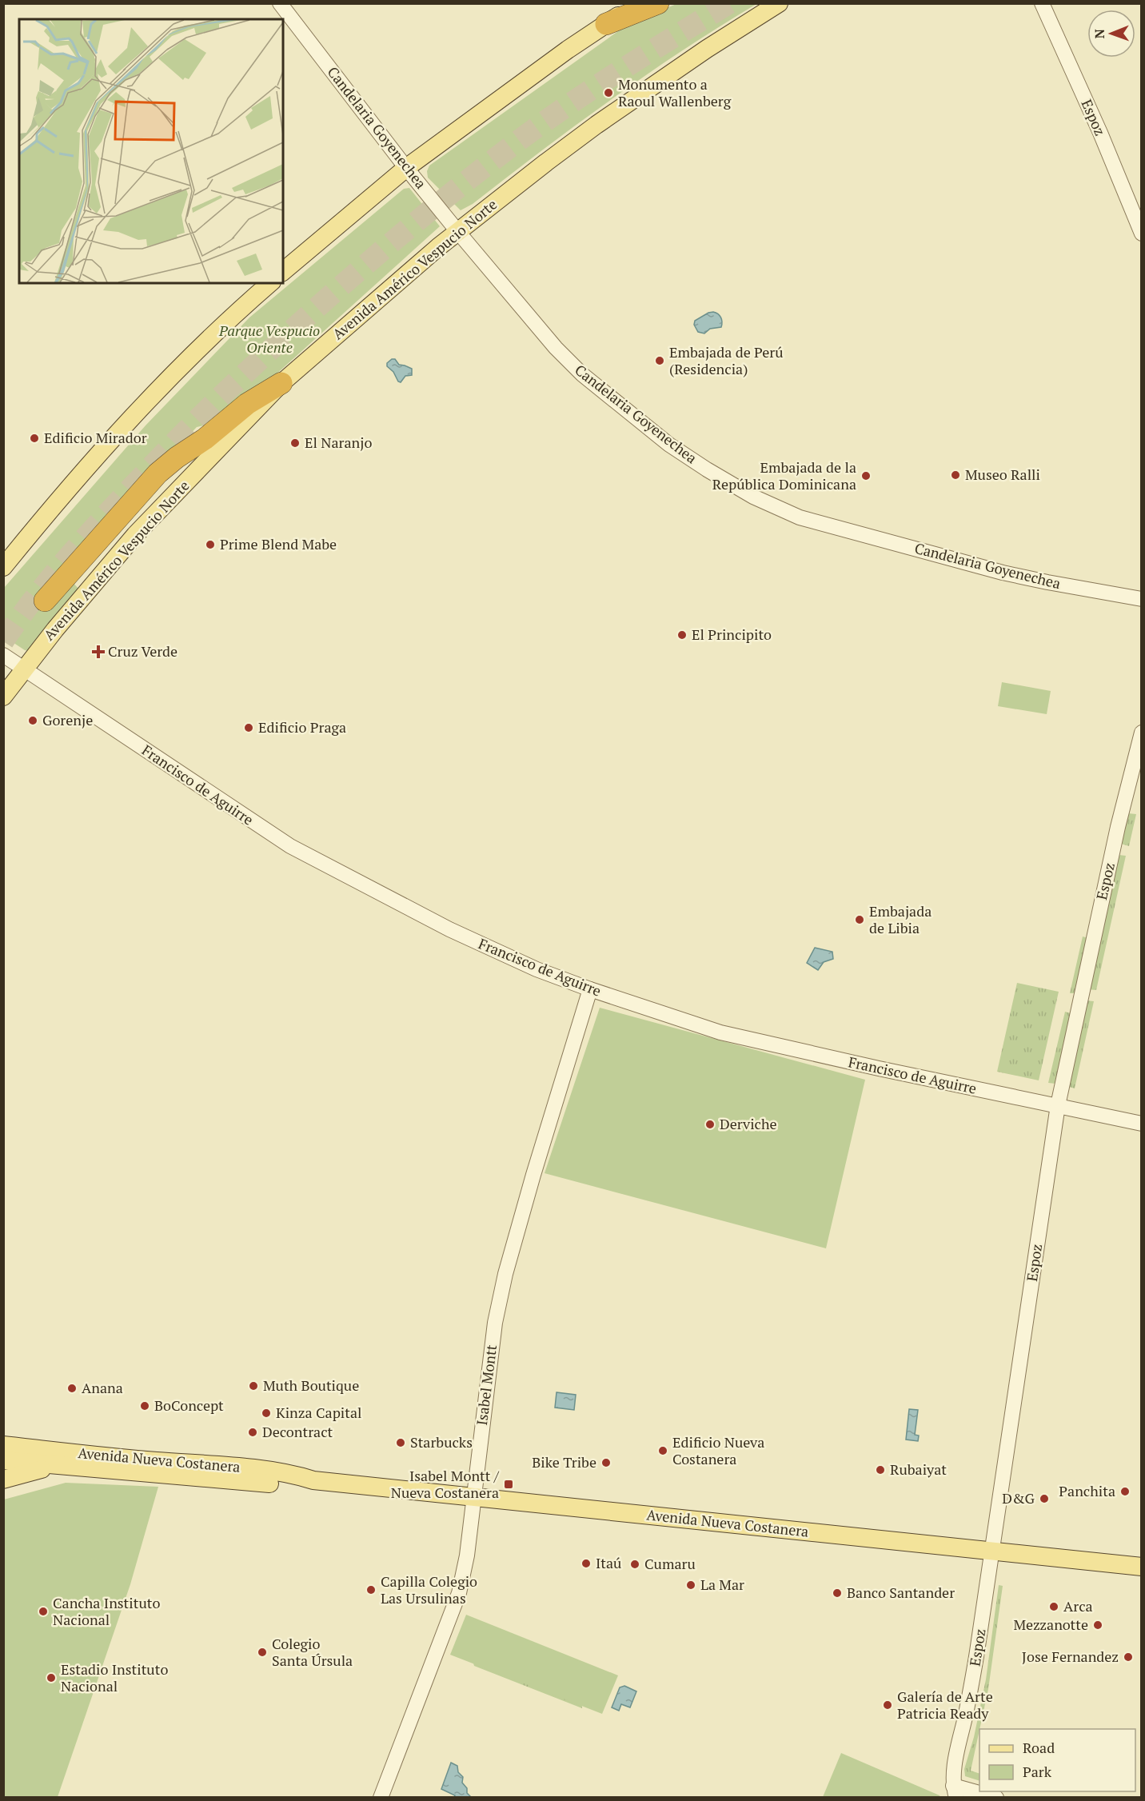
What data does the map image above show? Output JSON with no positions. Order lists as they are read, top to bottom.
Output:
{
  "streets": {
    "main road": ["Avenida Américo Vespucio Norte", "Avenida Nueva Costanera"],
    "street": [
      "Espoz",
      "Candelaria Goyenechea",
      "Francisco de Aguirre",
      "Isabel Montt"
    ]
  },
  "crossings": [
    ["Espoz", "Francisco de Aguirre"],
    ["Espoz", "Avenida Nueva Costanera"],
    ["Candelaria Goyenechea", "Avenida Américo Vespucio Norte"],
    ["Avenida Américo Vespucio Norte", "Francisco de Aguirre"],
    ["Francisco de Aguirre", "Isabel Montt"],
    ["Isabel Montt", "Avenida Nueva Costanera"]
  ],
  "parks": ["Parque Vespucio Oriente"],
  "places": {
    "other": [
      "Monumento a Raoul Wallenberg",
      "Embajada de Perú (Residencia)",
      "Edificio Mirador",
      "El Naranjo",
      "Museo Ralli",
      "Embajada de la República Dominicana",
      "Prime Blend Mabe",
      "El Principito",
      "Gorenje",
      "Edificio Praga",
      "Embajada de Libia",
      "Derviche",
      "Muth Boutique",
      "Anana",
      "BoConcept",
      "Kinza Capital",
      "Decontract",
      "Starbucks",
      "Edificio Nueva Costanera",
      "Bike Tribe",
      "Rubaiyat",
      "Panchita",
      "D&G",
      "Itaú",
      "Cumaru",
      "La Mar",
      "Capilla Colegio Las Ursulinas",
      "Banco Santander",
      "Arca",
      "Cancha Instituto Nacional",
      "Mezzanotte",
      "Colegio Santa Úrsula",
      "Jose Fernandez",
      "Estadio Instituto Nacional",
      "Galería de Arte Patricia Ready"
    ],
    "health": ["Cruz Verde"],
    "transit": ["Isabel Montt / Nueva Costanera"]
  },
  "legend": ["Road", "Park"],
  "north": "left"
}
